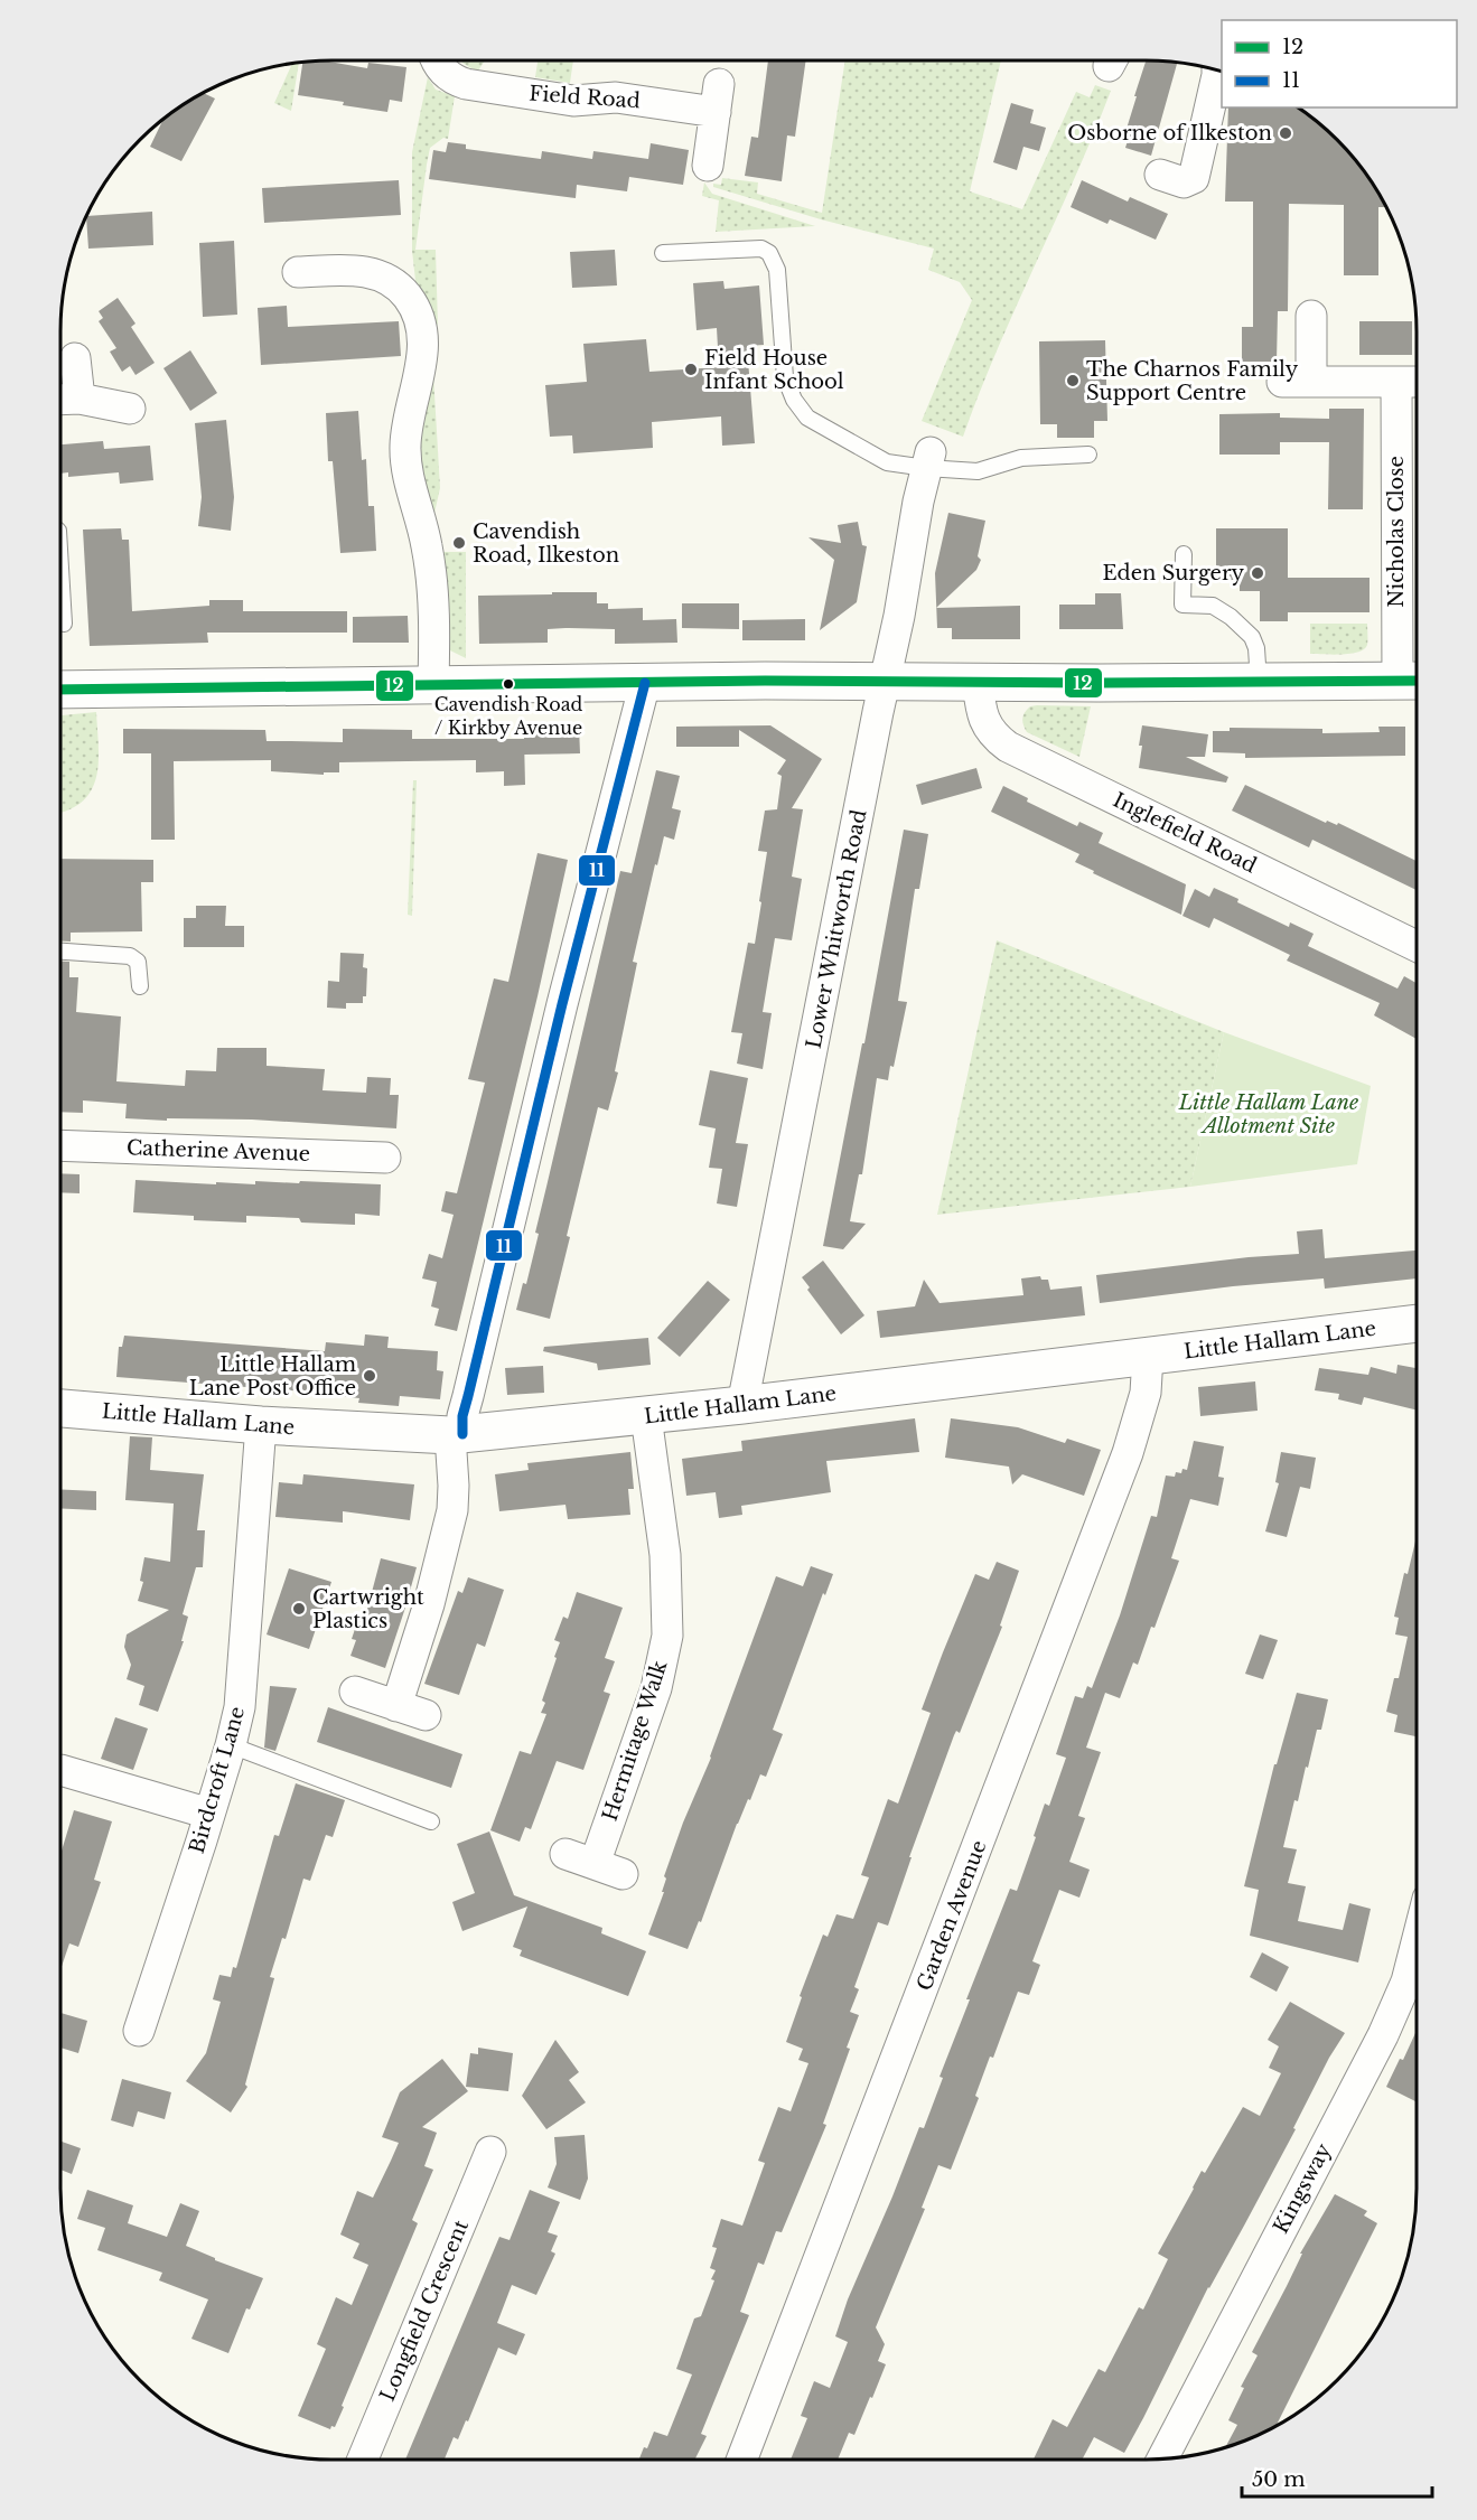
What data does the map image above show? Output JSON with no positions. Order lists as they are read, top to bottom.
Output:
{
  "streets": {
    "street": [
      "Field Road",
      "Nicholas Close",
      "Inglefield Road",
      "Lower Whitworth Road",
      "Catherine Avenue",
      "Little Hallam Lane",
      "Hermitage Walk",
      "Birdcroft Lane",
      "Garden Avenue",
      "Kingsway",
      "Longfield Crescent"
    ]
  },
  "crossings": [
    ["Lower Whitworth Road", "Little Hallam Lane"],
    ["Little Hallam Lane", "Hermitage Walk"],
    ["Little Hallam Lane", "Birdcroft Lane"],
    ["Little Hallam Lane", "Garden Avenue"]
  ],
  "parks": ["Little Hallam Lane Allotment Site"],
  "places": [
    "Osborne of Ilkeston",
    "Field House Infant School",
    "The Charnos Family Support Centre",
    "Cavendish Road, Ilkeston",
    "Eden Surgery",
    "Cavendish Road / Kirkby Avenue",
    "Little Hallam Lane Post Office",
    "Cartwright Plastics"
  ],
  "lines": ["transit line 12", "transit line 11"],
  "legend": ["12", "11"],
  "scale_bar": "50 m"
}
